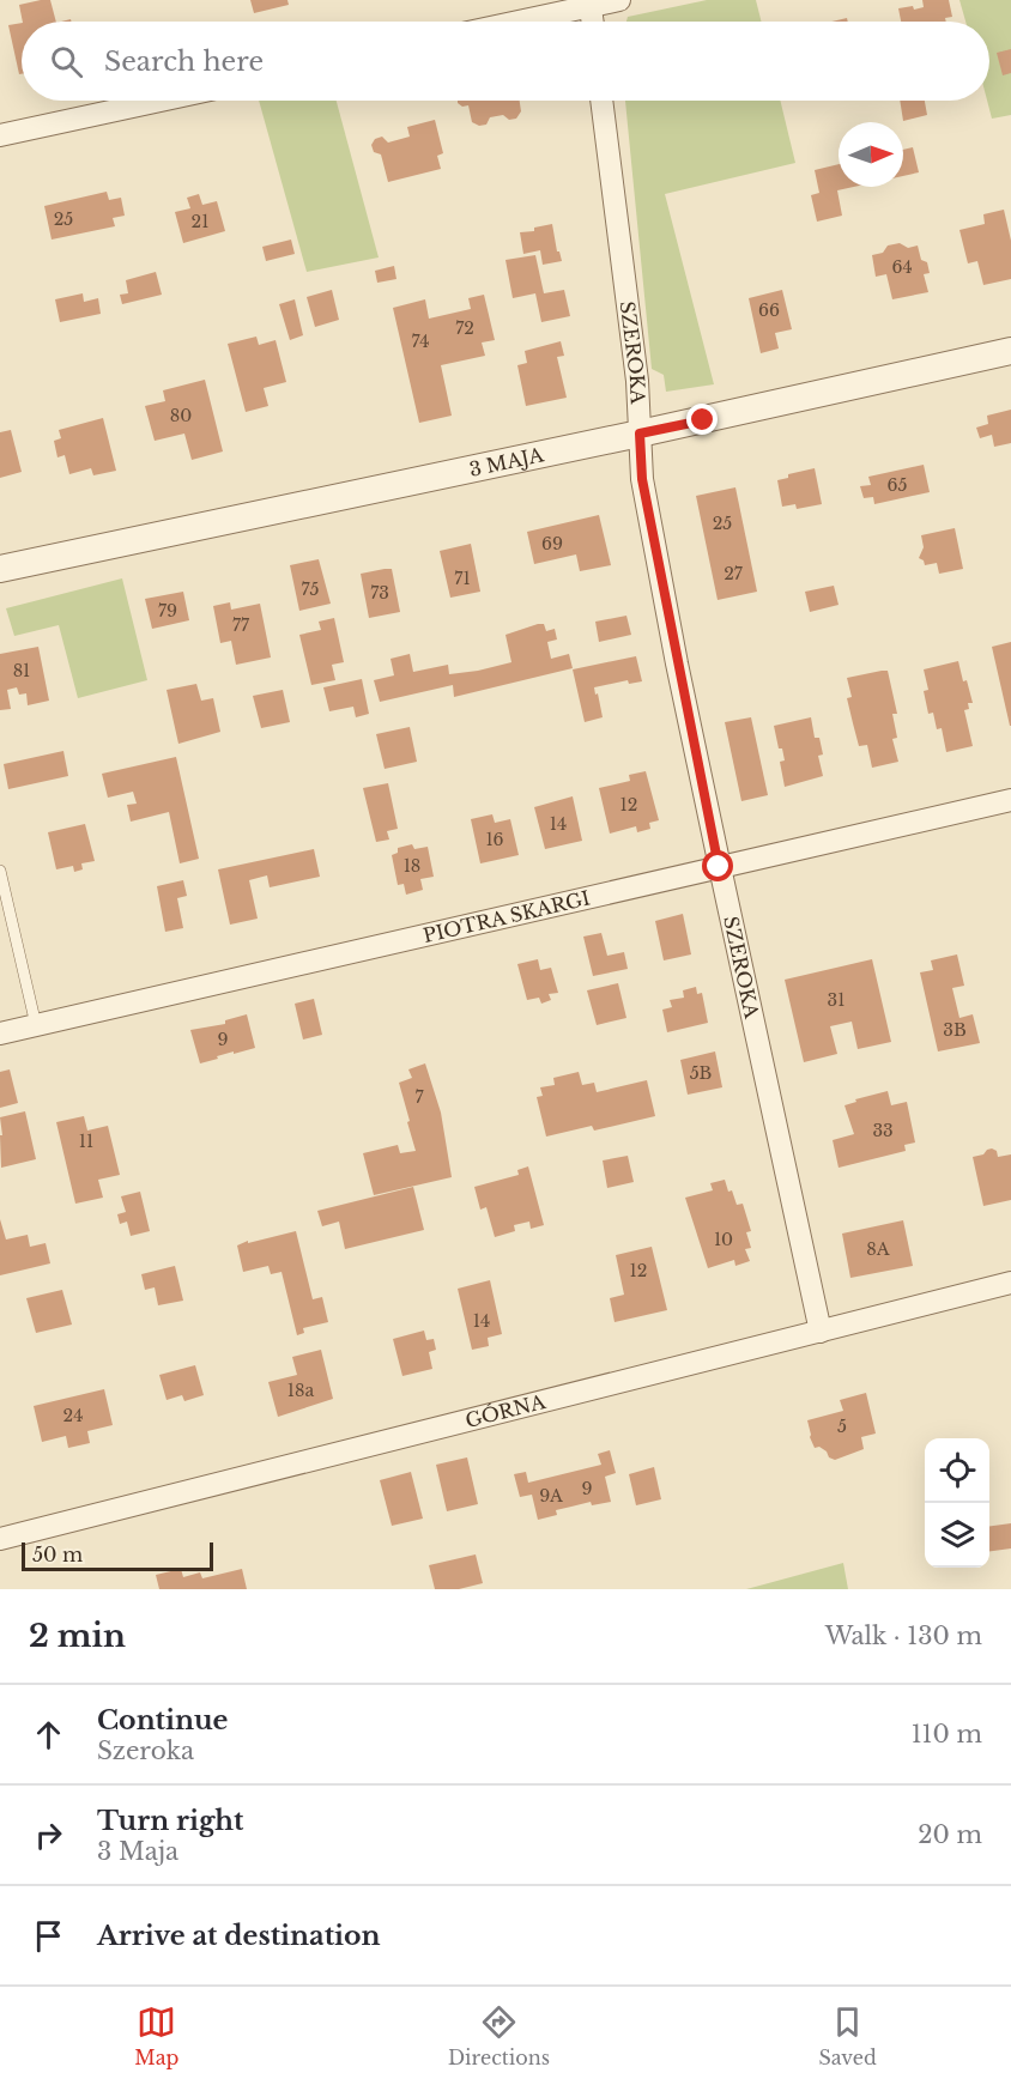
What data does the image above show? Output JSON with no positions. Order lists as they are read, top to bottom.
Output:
{
  "streets": {
    "street": [
      "SZEROKA",
      "3 MAJA",
      "PIOTRA SKARGI",
      "GÓRNA"
    ]
  },
  "crossings": [
    ["SZEROKA", "3 MAJA"],
    ["SZEROKA", "PIOTRA SKARGI"],
    ["SZEROKA", "GÓRNA"]
  ],
  "house_numbers": [
    "25",
    "21",
    "64",
    "66",
    "72",
    "74",
    "80",
    "65",
    "25",
    "69",
    "27",
    "71",
    "75",
    "73",
    "79",
    "77",
    "81",
    "12",
    "14",
    "16",
    "18",
    "31",
    "3B",
    "9",
    "5B",
    "7",
    "33",
    "11",
    "10",
    "8A",
    "12",
    "14",
    "18a",
    "24",
    "5",
    "9",
    "9A"
  ],
  "scale_bar": "50 m",
  "north": "right",
  "page": {
    "search": "Search here",
    "scale": "50 m",
    "heading": ["2 min", "Walk · 130 m"],
    "list": [
      ["Continue", "Szeroka", "110 m"],
      ["Turn right", "3 Maja", "20 m"],
      "Arrive at destination"
    ],
    "nav": ["Map", "Directions", "Saved"]
  }
}
